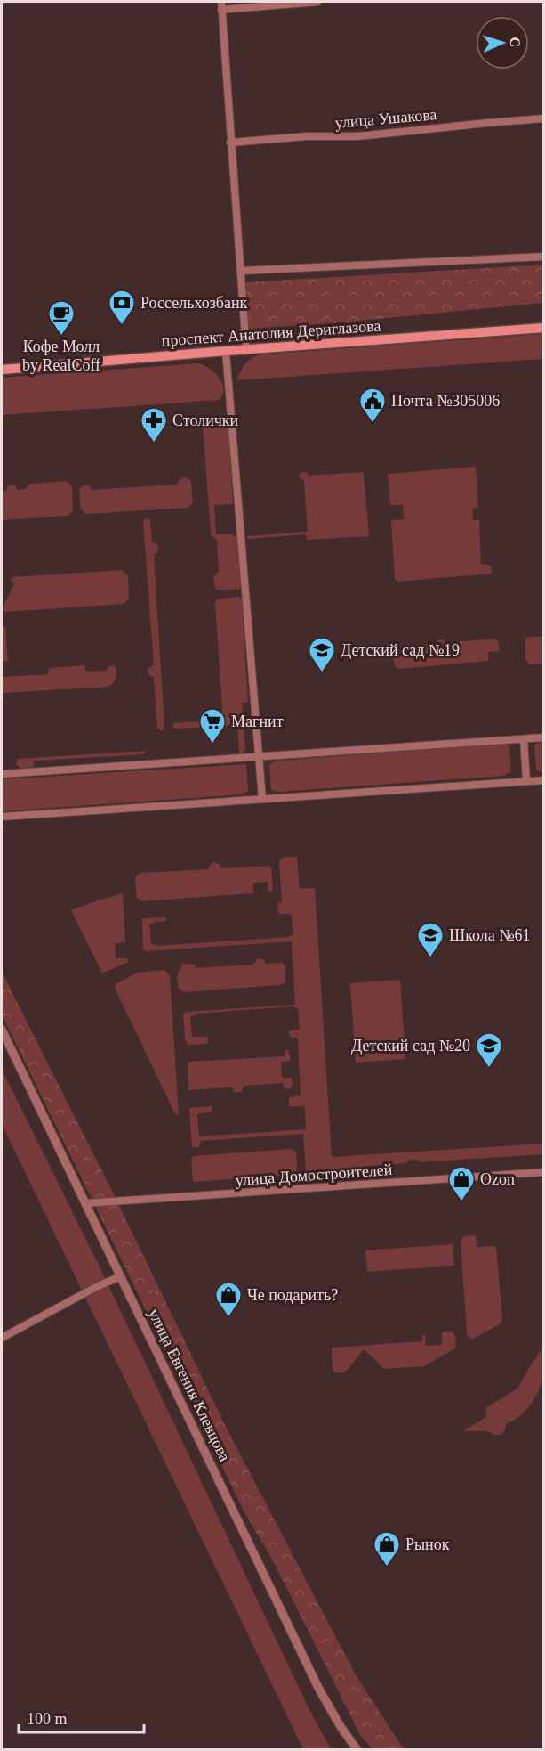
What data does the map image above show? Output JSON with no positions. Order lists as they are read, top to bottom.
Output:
{
  "streets": {
    "main road": ["проспект Анатолия Дериглазова"],
    "street": ["улица Ушакова", "улица Домостроителей", "улица Евгения Клевцова"]
  },
  "crossings": [
    ["улица Домостроителей", "улица Евгения Клевцова"]
  ],
  "places": {
    "bank": ["Россельхозбанк"],
    "cafe": ["Кофе Молл by RealCoff"],
    "public building": ["Почта №305006"],
    "pharmacy": ["Столички"],
    "school or university": ["Детский сад №19", "Школа №61", "Детский сад №20"],
    "supermarket": ["Магнит"],
    "shop": ["Ozon", "Че подарить?", "Рынок"]
  },
  "scale_bar": "100 m",
  "north": "right"
}
